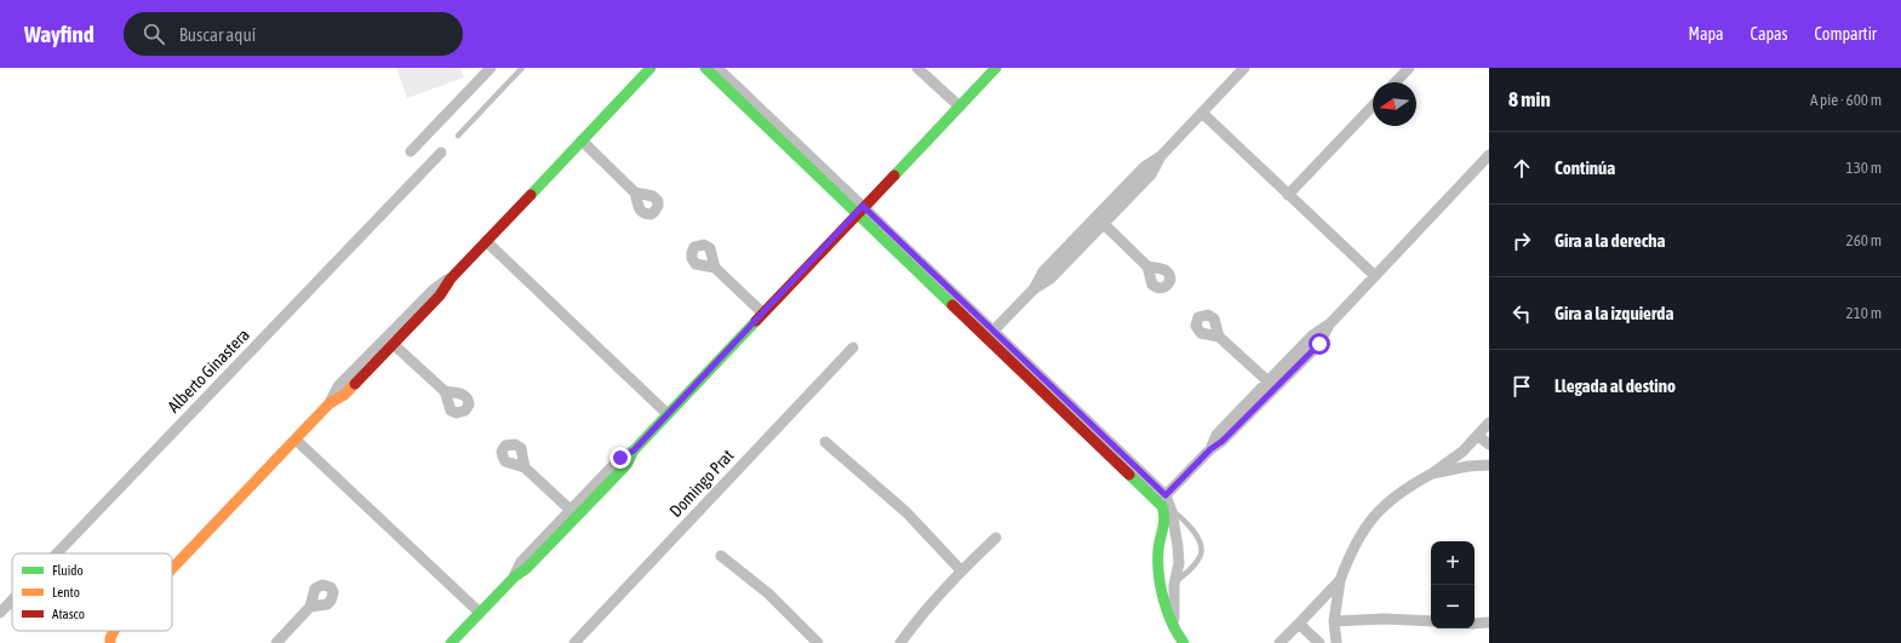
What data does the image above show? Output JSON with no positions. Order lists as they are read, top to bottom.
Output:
{
  "streets": {
    "street": ["Alberto Ginastera", "Domingo Prat"]
  },
  "legend": ["Fluido", "Lento", "Atasco"],
  "north": "left",
  "page": {
    "header": "Wayfind",
    "search": "Buscar aquí",
    "nav": ["Mapa", "Capas", "Compartir"],
    "heading": ["8 min", "A pie · 600 m"],
    "list": [
      ["Continúa", "130 m"],
      ["Gira a la derecha", "260 m"],
      ["Gira a la izquierda", "210 m"],
      "Llegada al destino"
    ],
    "map_buttons": ["+", "−"]
  }
}
